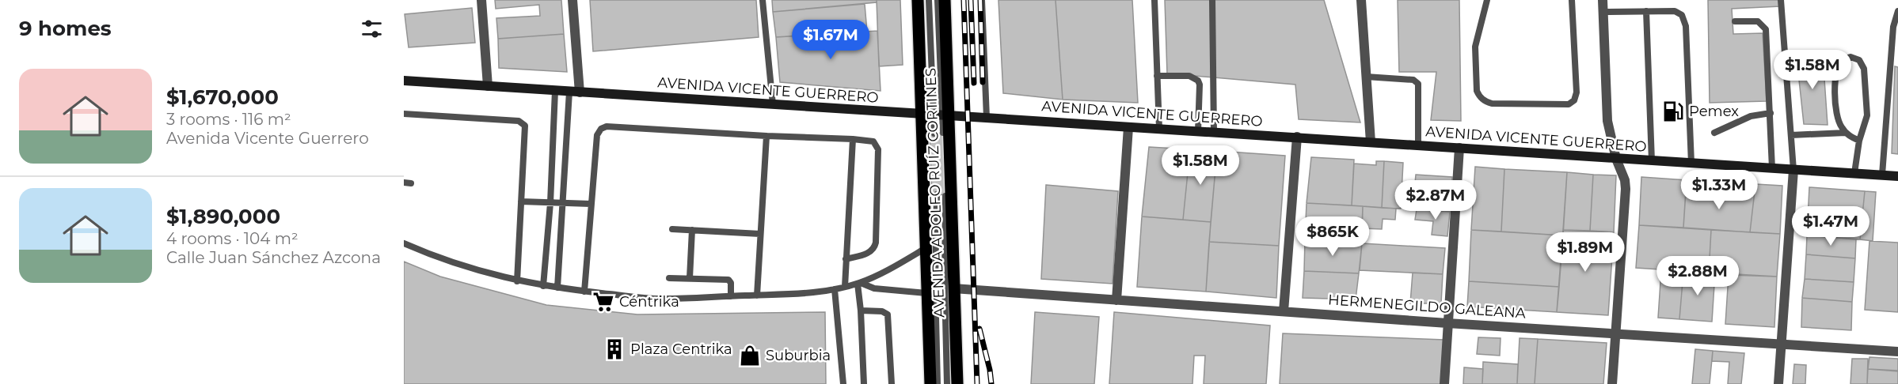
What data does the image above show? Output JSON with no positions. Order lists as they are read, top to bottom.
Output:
{
  "streets": {
    "main road": ["AVENIDA VICENTE GUERRERO", "AVENIDA ADOLFO RUÍZ CORTINES"],
    "street": ["HERMENEGILDO GALEANA"]
  },
  "crossings": [
    ["AVENIDA VICENTE GUERRERO", "AVENIDA ADOLFO RUÍZ CORTINES"],
    ["AVENIDA ADOLFO RUÍZ CORTINES", "HERMENEGILDO GALEANA"]
  ],
  "places": {
    "fuel station": ["Pemex"],
    "supermarket": ["Céntrika"],
    "building": ["Plaza Centrika"],
    "shop": ["Suburbia"]
  },
  "page": {
    "heading": "9 homes",
    "price": [
      "$1.67M",
      "$1.58M",
      "$1.58M",
      "$1.33M",
      "$2.87M",
      "$1.47M",
      "$865K",
      "$1.89M",
      "$2.88M"
    ],
    "list": [
      {
        "name": "$1,670,000",
        "note": "3 rooms · 116 m² · Avenida Vicente Guerrero"
      },
      {
        "name": "$1,890,000",
        "note": "4 rooms · 104 m² · Calle Juan Sánchez Azcona"
      }
    ]
  }
}
